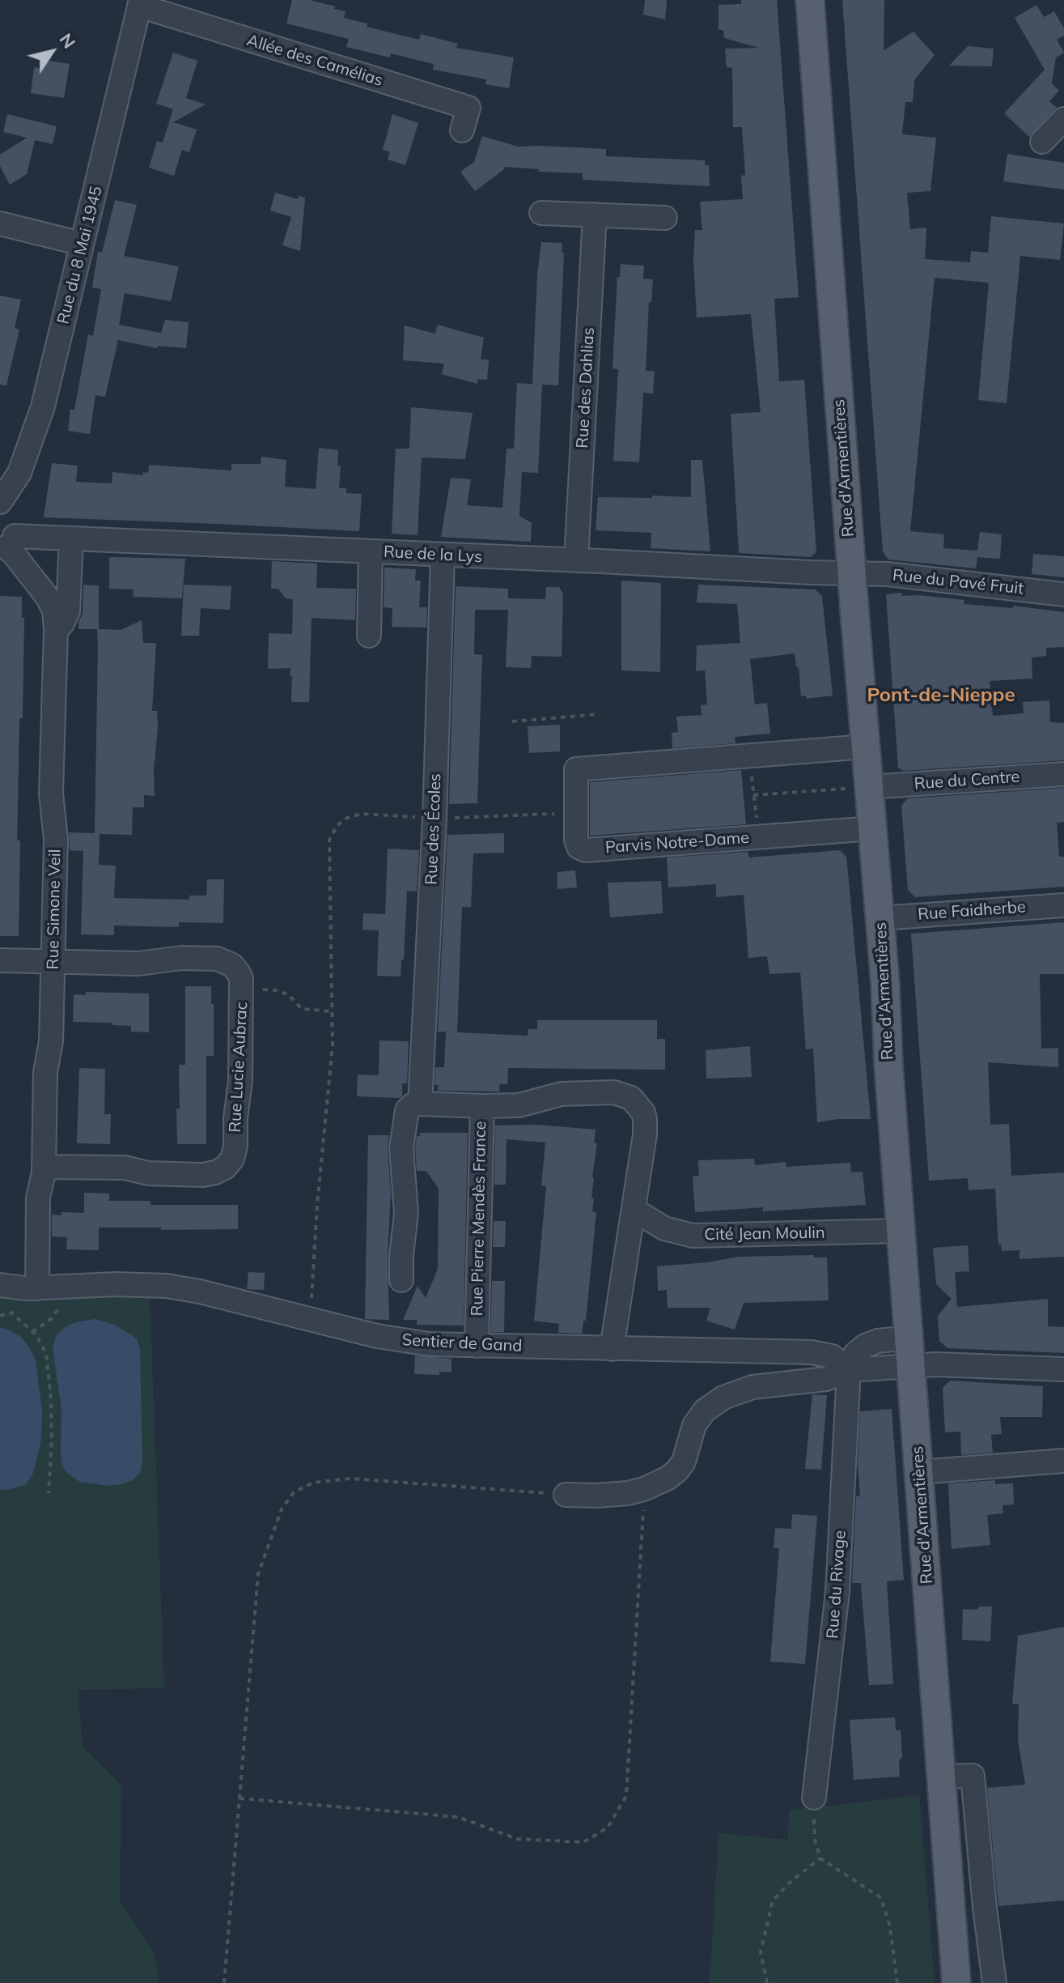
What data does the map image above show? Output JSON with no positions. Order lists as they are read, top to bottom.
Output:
{
  "streets": {
    "main road": ["Rue d'Armentières"],
    "street": [
      "Allée des Camélias",
      "Rue du 8 Mai 1945",
      "Rue des Dahlias",
      "Rue de la Lys",
      "Rue du Pavé Fruit",
      "Rue du Centre",
      "Rue des Écoles",
      "Parvis Notre-Dame",
      "Rue Simone Veil",
      "Rue Faidherbe",
      "Rue Lucie Aubrac",
      "Rue Pierre Mendès France",
      "Cité Jean Moulin",
      "Sentier de Gand",
      "Rue du Rivage"
    ]
  },
  "crossings": [
    ["Allée des Camélias", "Rue du 8 Mai 1945"],
    ["Rue des Dahlias", "Rue de la Lys"],
    ["Rue d'Armentières", "Rue de la Lys"],
    ["Rue d'Armentières", "Rue du Pavé Fruit"],
    ["Rue d'Armentières", "Rue du Centre"],
    ["Rue d'Armentières", "Parvis Notre-Dame"],
    ["Rue d'Armentières", "Rue Faidherbe"],
    ["Rue d'Armentières", "Cité Jean Moulin"],
    ["Rue de la Lys", "Rue du Pavé Fruit"],
    ["Rue de la Lys", "Rue des Écoles"],
    ["Rue de la Lys", "Rue Simone Veil"],
    ["Rue des Écoles", "Rue Pierre Mendès France"],
    ["Rue Simone Veil", "Rue Lucie Aubrac"],
    ["Rue Simone Veil", "Sentier de Gand"],
    ["Rue Pierre Mendès France", "Sentier de Gand"],
    ["Sentier de Gand", "Rue du Rivage"]
  ],
  "districts": ["Pont-de-Nieppe"],
  "north": "top right"
}
